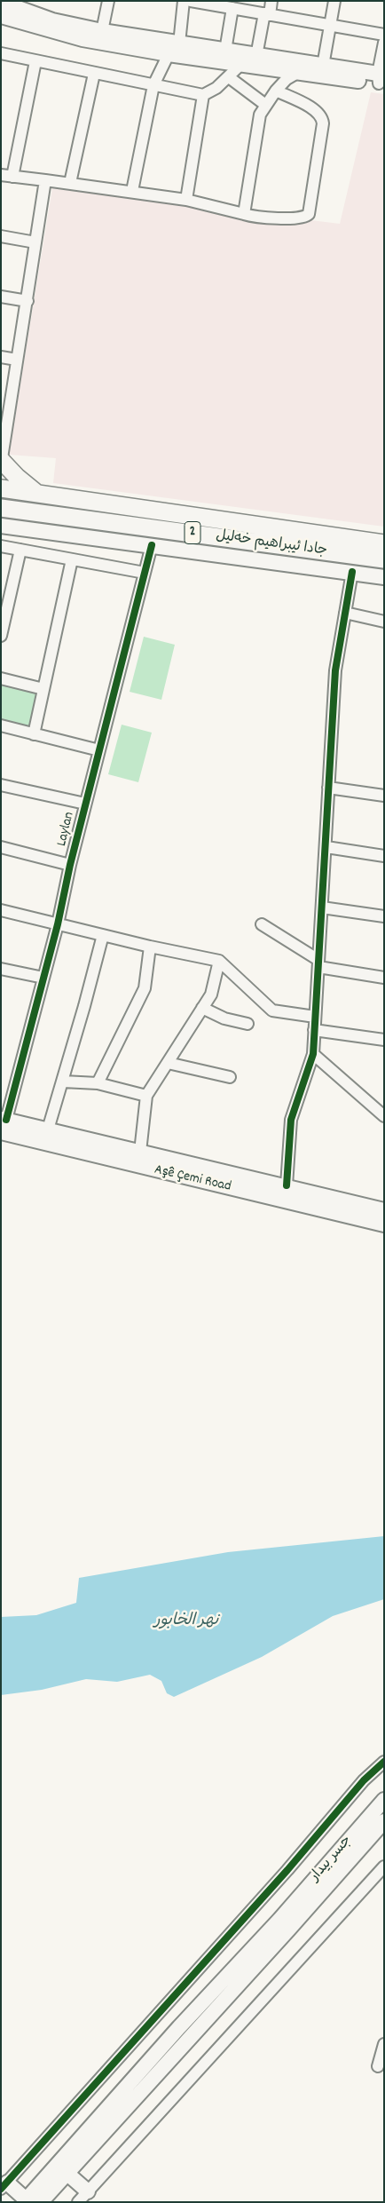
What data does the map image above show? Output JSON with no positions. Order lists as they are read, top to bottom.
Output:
{
  "streets": {
    "highway": ["2", "جادا ئیبراهیم خەلیل"],
    "main road": ["Aşê Çemi Road", "جسر بيدار"],
    "street": ["Laylan"]
  },
  "crossings": [
    ["جادا ئیبراهیم خەلیل", "Laylan"],
    ["Laylan", "Aşê Çemi Road"]
  ],
  "water": ["نهر الخابور"]
}
